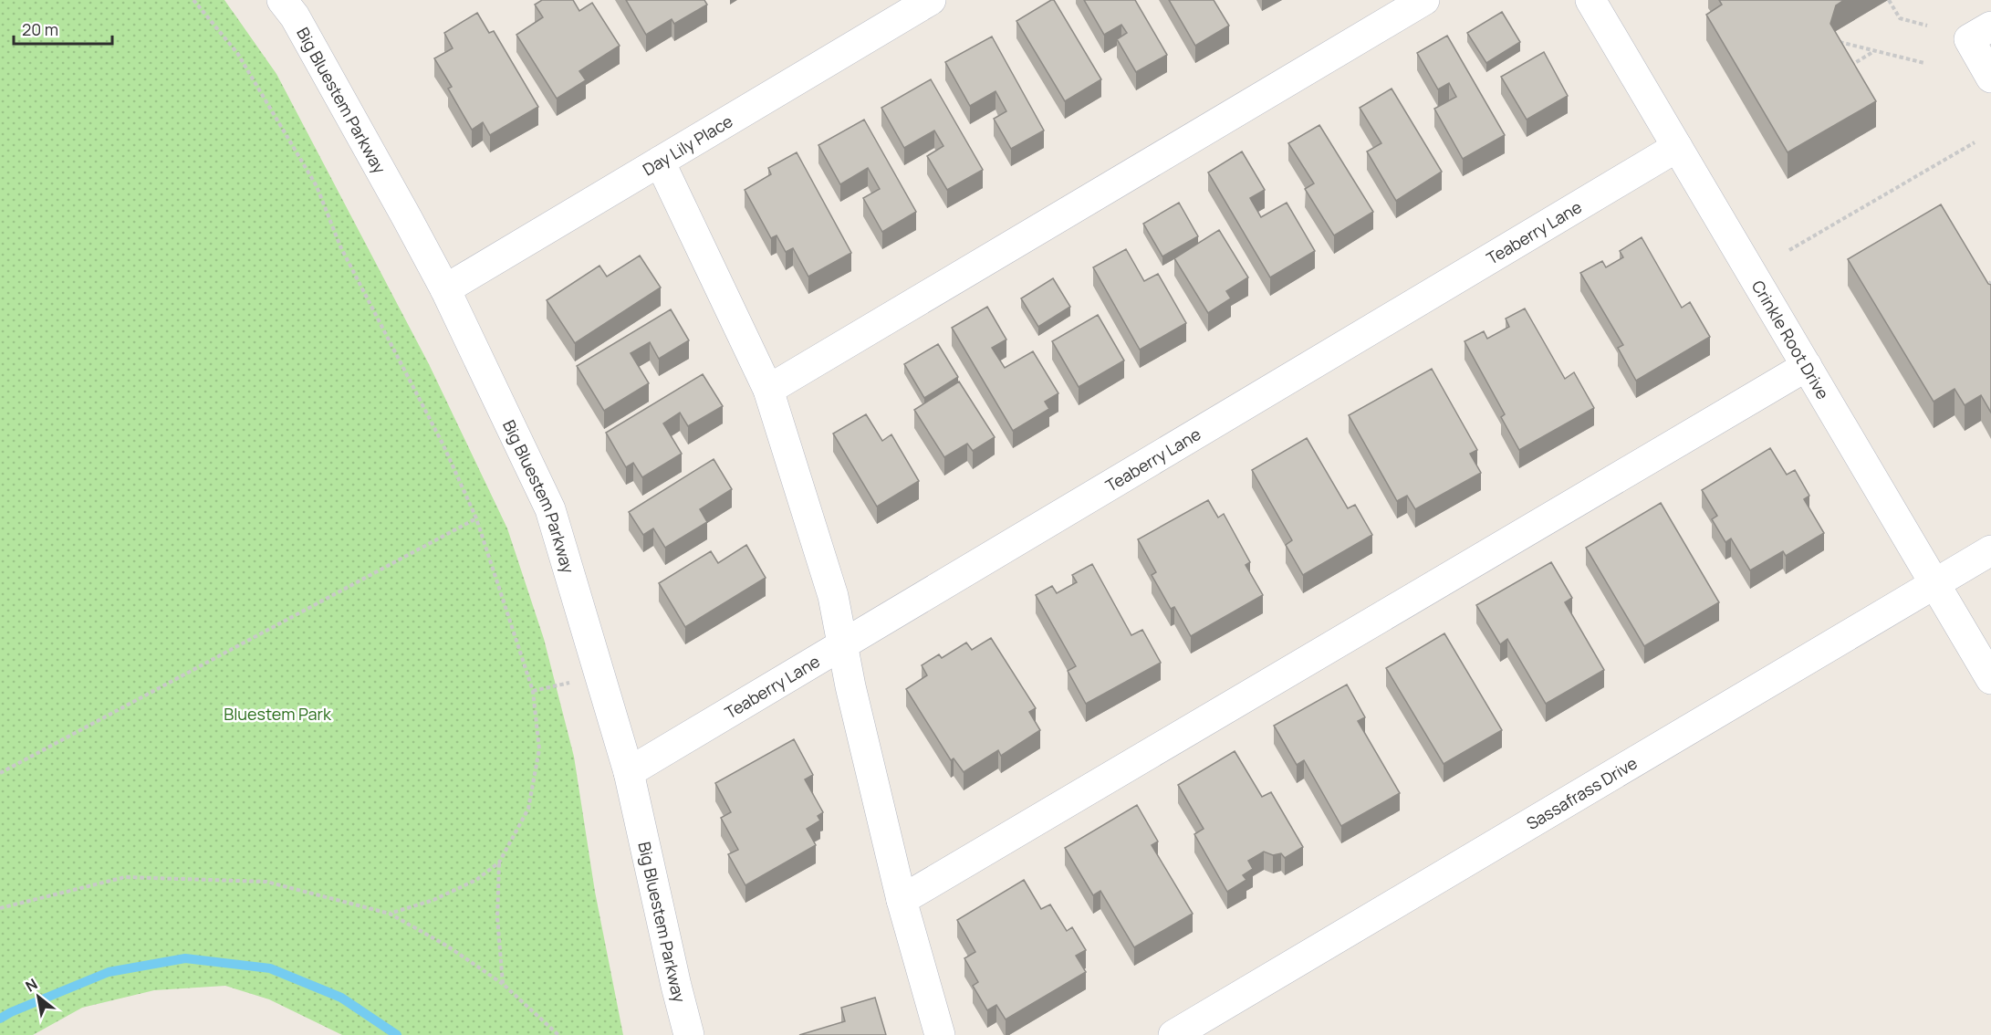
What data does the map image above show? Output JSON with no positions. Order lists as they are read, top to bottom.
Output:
{
  "streets": {
    "street": [
      "Big Bluestem Parkway",
      "Day Lily Place",
      "Teaberry Lane",
      "Crinkle Root Drive",
      "Sassafrass Drive"
    ]
  },
  "crossings": [
    ["Big Bluestem Parkway", "Day Lily Place"],
    ["Big Bluestem Parkway", "Teaberry Lane"],
    ["Teaberry Lane", "Crinkle Root Drive"],
    ["Crinkle Root Drive", "Sassafrass Drive"]
  ],
  "parks": ["Bluestem Park"],
  "scale_bar": "20 m",
  "north": "top left"
}
